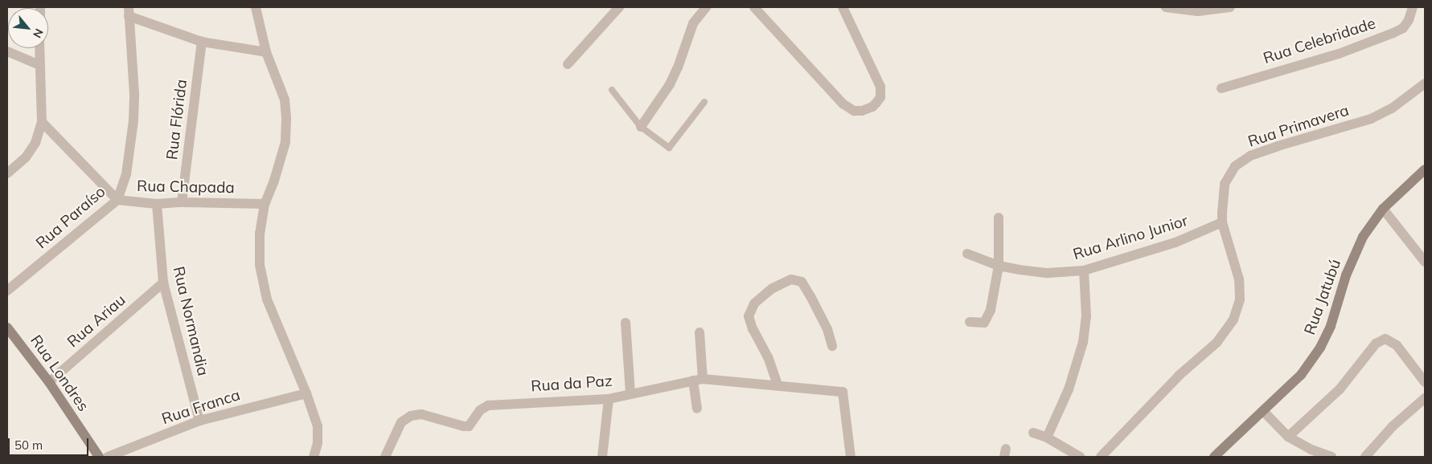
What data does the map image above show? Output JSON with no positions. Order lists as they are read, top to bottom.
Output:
{
  "streets": {
    "street": [
      "Rua Celebridade",
      "Rua Flórida",
      "Rua Primavera",
      "Rua Chapada",
      "Rua Paraíso",
      "Rua Arlino Junior",
      "Rua Jatubú",
      "Rua Ariau",
      "Rua Normandia",
      "Rua Londres",
      "Rua da Paz",
      "Rua Franca"
    ]
  },
  "crossings": [
    ["Rua Flórida", "Rua Chapada"],
    ["Rua Primavera", "Rua Arlino Junior"],
    ["Rua Chapada", "Rua Paraíso"],
    ["Rua Chapada", "Rua Normandia"],
    ["Rua Ariau", "Rua Normandia"],
    ["Rua Ariau", "Rua Londres"],
    ["Rua Normandia", "Rua Franca"]
  ],
  "scale_bar": "50 m",
  "north": "bottom right"
}
